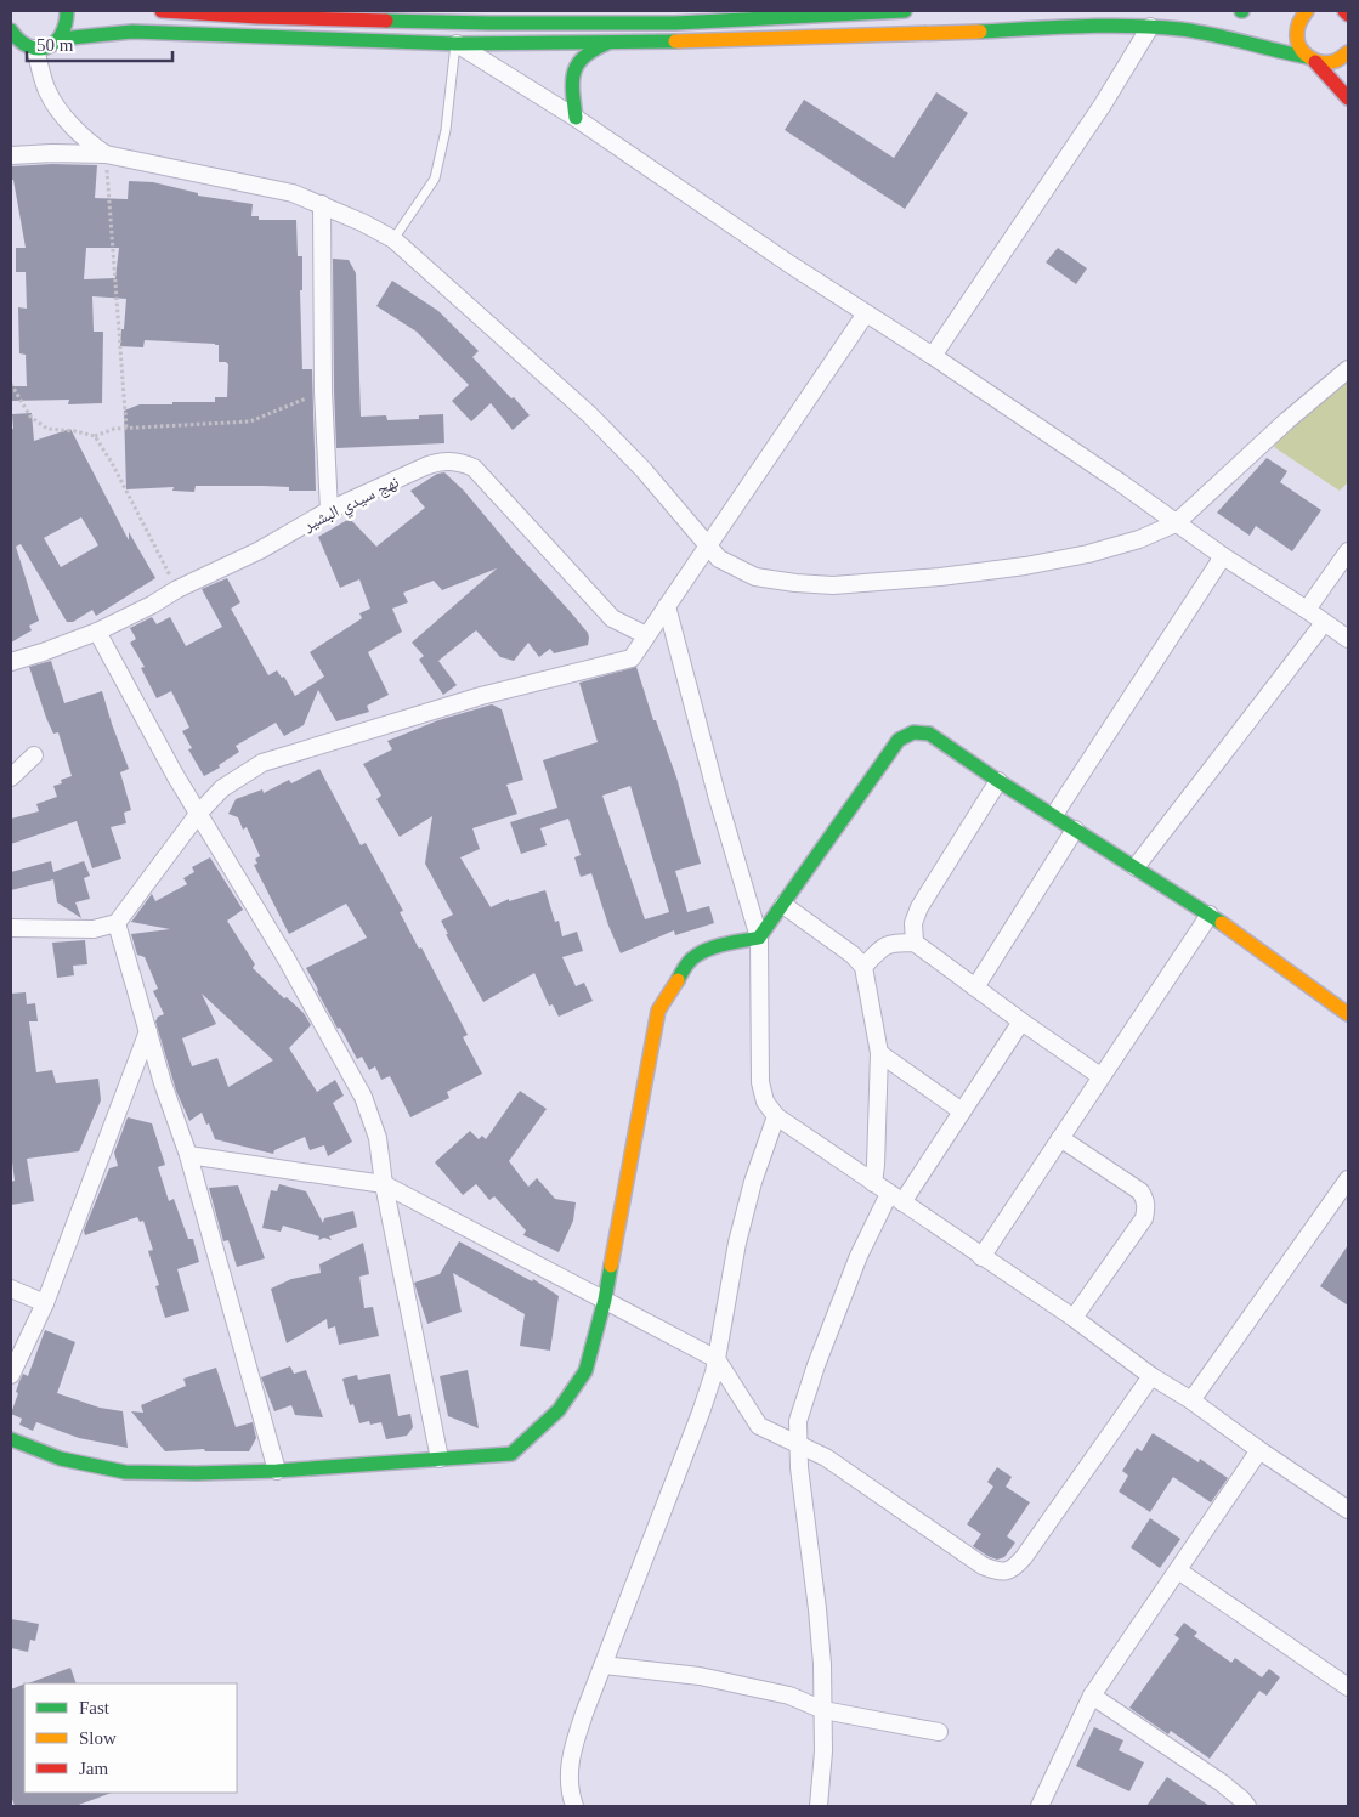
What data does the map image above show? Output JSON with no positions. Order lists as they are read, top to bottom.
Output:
{
  "streets": {
    "street": ["نهج سيدي البشير"]
  },
  "legend": ["Fast", "Slow", "Jam"],
  "scale_bar": "50 m"
}
